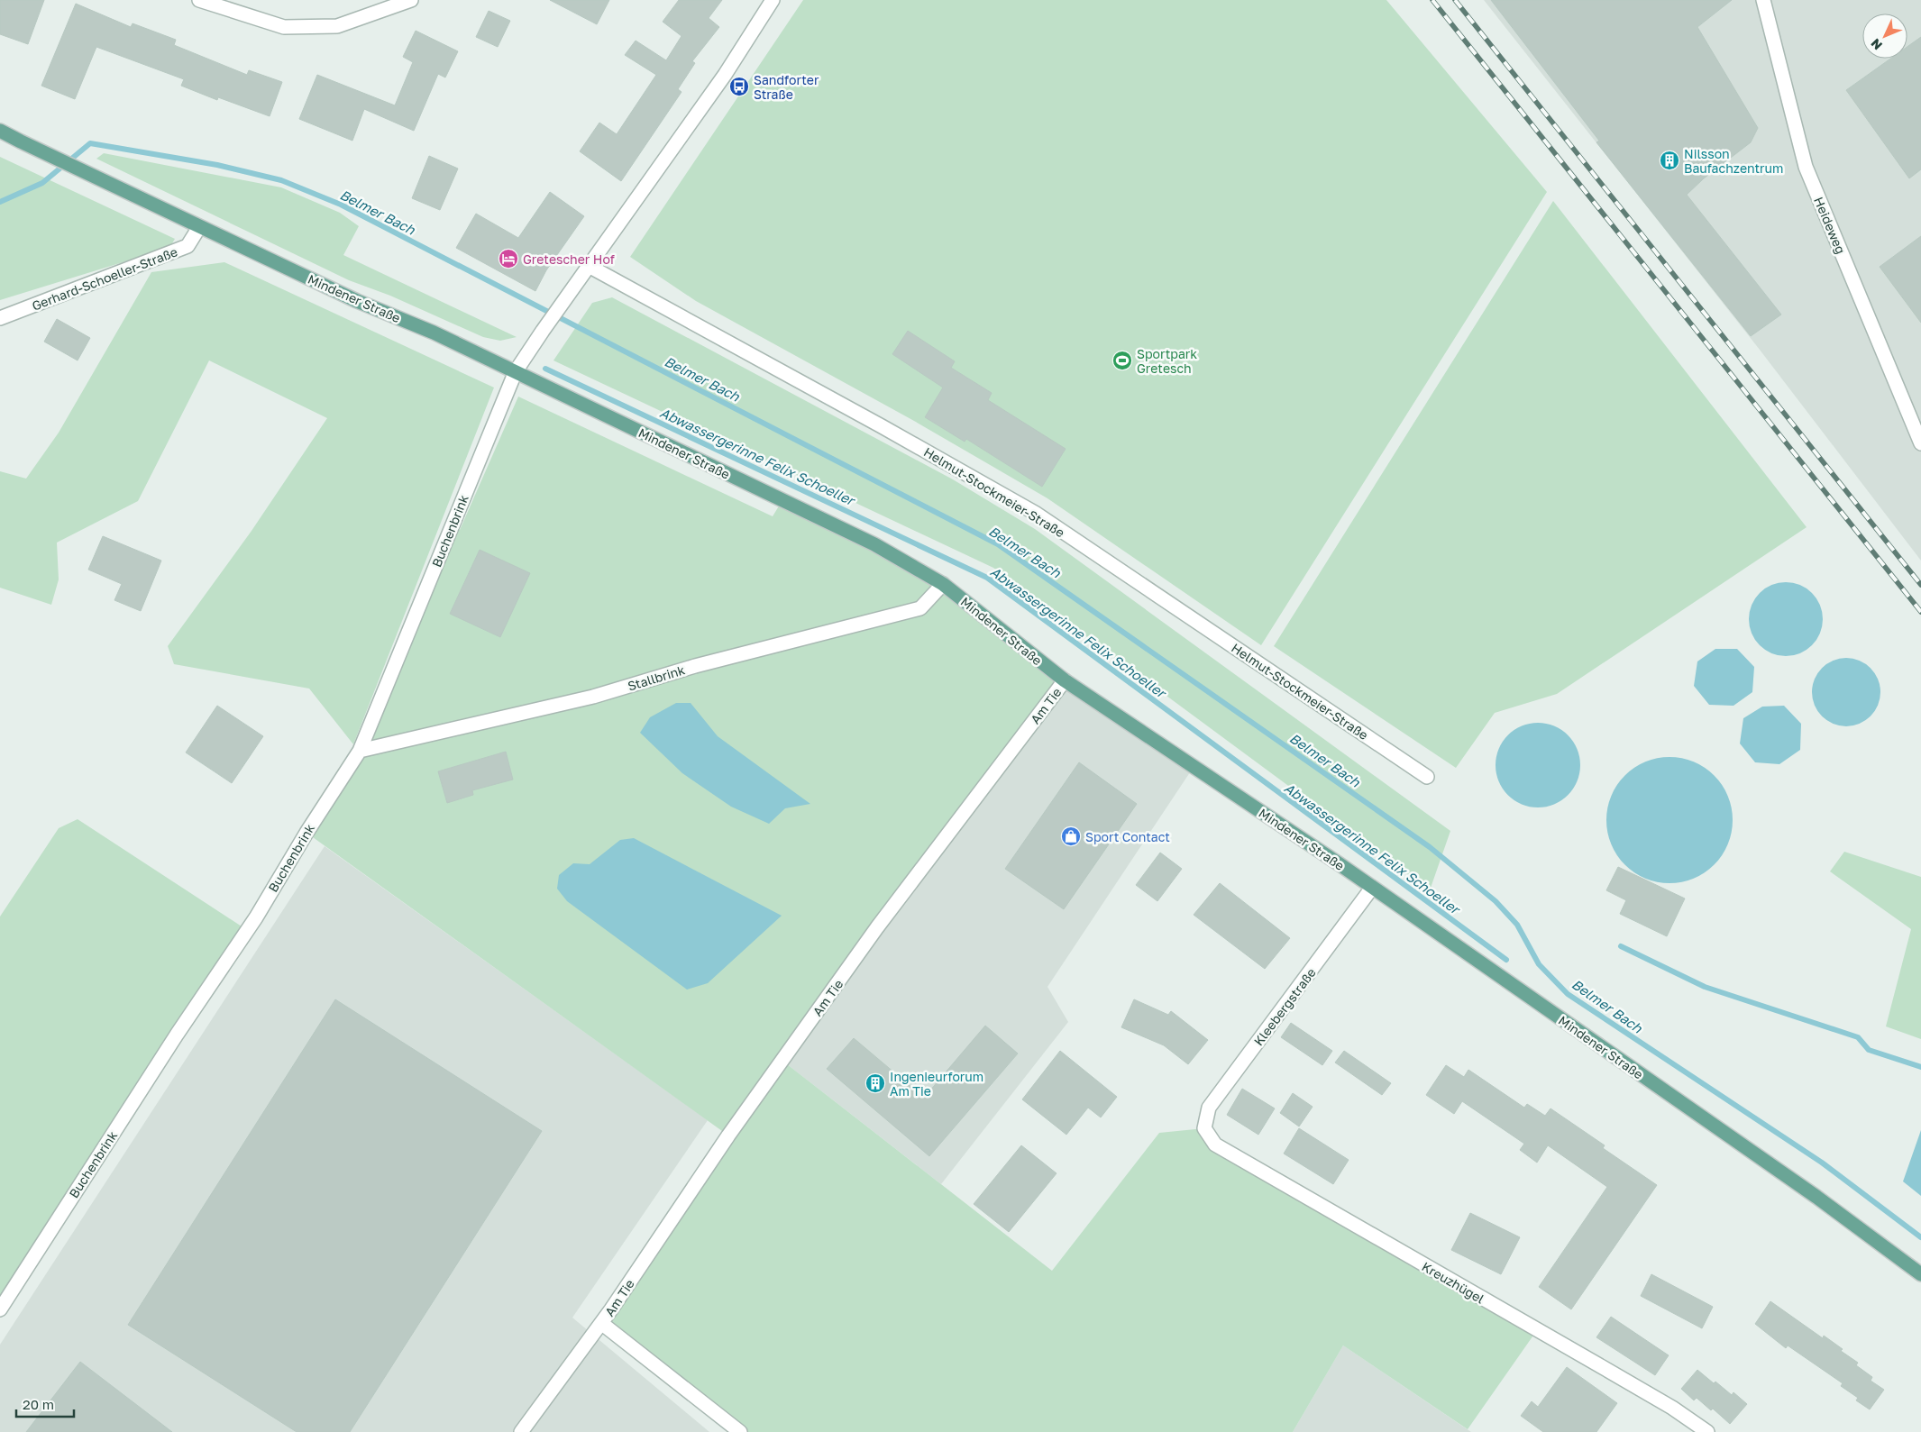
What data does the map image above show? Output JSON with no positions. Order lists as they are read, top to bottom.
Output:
{
  "streets": {
    "main road": ["Mindener Straße"],
    "street": [
      "Heideweg",
      "Gerhard-Schoeller-Straße",
      "Helmut-Stockmeier-Straße",
      "Buchenbrink",
      "Stallbrink",
      "Am Tie",
      "Kleebergstraße",
      "Kreuzhügel"
    ]
  },
  "crossings": [
    ["Gerhard-Schoeller-Straße", "Mindener Straße"],
    ["Mindener Straße", "Buchenbrink"],
    ["Mindener Straße", "Stallbrink"],
    ["Mindener Straße", "Am Tie"],
    ["Mindener Straße", "Kleebergstraße"],
    ["Buchenbrink", "Stallbrink"],
    ["Kleebergstraße", "Kreuzhügel"]
  ],
  "water": ["Belmer Bach", "Abwassergerinne Felix Schoeller"],
  "places": {
    "bus stop": ["Sandforter Straße"],
    "building": ["Nilsson Baufachzentrum", "Ingenieurforum Am Tie"],
    "hotel": ["Gretescher Hof"],
    "sports": ["Sportpark Gretesch"],
    "shop": ["Sport Contact"]
  },
  "scale_bar": "20 m",
  "north": "bottom left"
}
